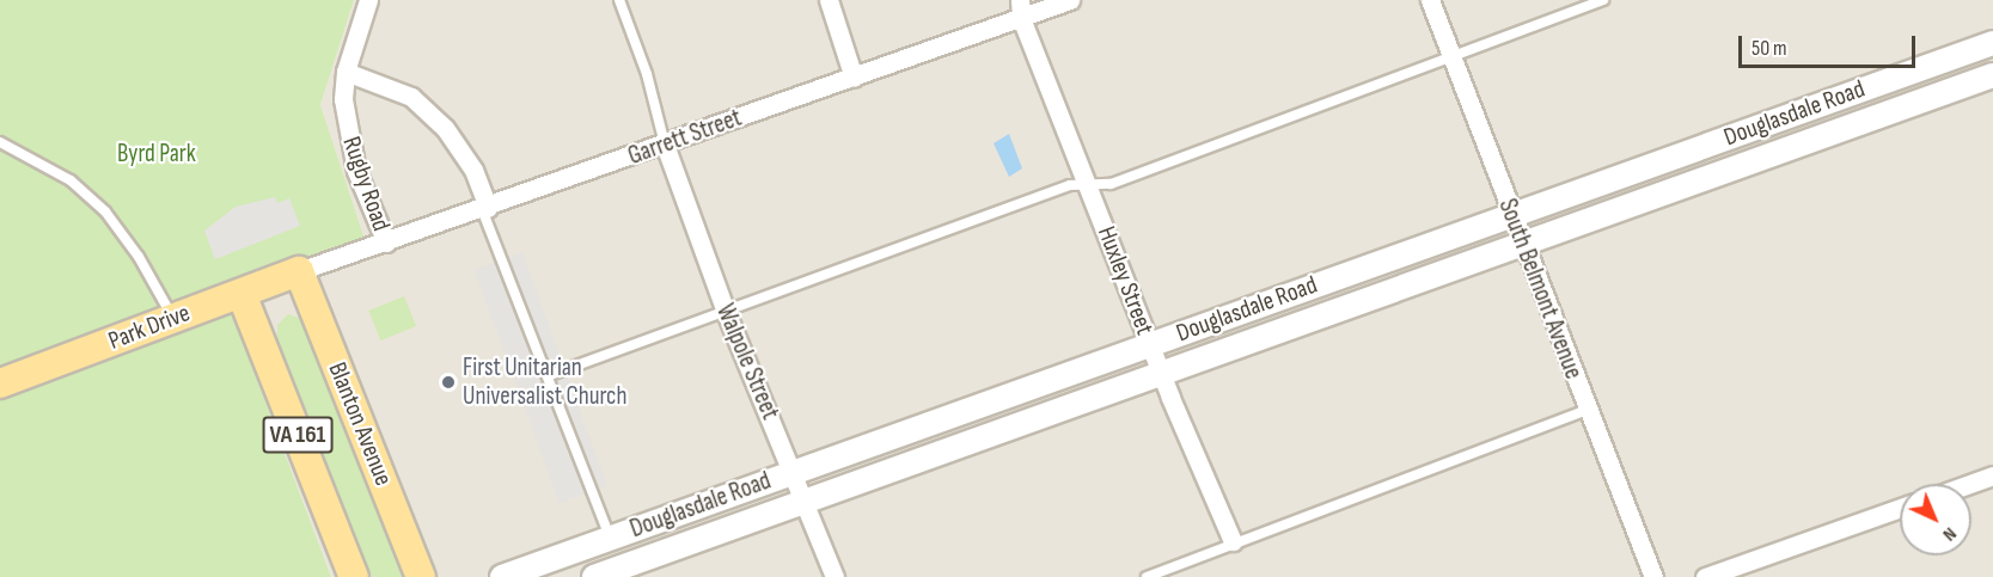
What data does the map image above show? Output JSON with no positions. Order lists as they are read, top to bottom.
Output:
{
  "streets": {
    "main road": ["Park Drive", "Blanton Avenue", "VA 161"],
    "street": [
      "Douglasdale Road",
      "Garrett Street",
      "Rugby Road",
      "Huxley Street",
      "South Belmont Avenue",
      "Walpole Street"
    ]
  },
  "crossings": [
    ["Douglasdale Road", "Huxley Street"],
    ["Douglasdale Road", "South Belmont Avenue"],
    ["Douglasdale Road", "Walpole Street"],
    ["Garrett Street", "Rugby Road"],
    ["Garrett Street", "Huxley Street"],
    ["Garrett Street", "Park Drive"],
    ["Garrett Street", "Walpole Street"],
    ["Garrett Street", "Blanton Avenue"],
    ["Park Drive", "Blanton Avenue"],
    ["Park Drive", "VA 161"]
  ],
  "parks": ["Byrd Park"],
  "places": ["First Unitarian Universalist Church"],
  "scale_bar": "50 m",
  "north": "bottom right"
}
